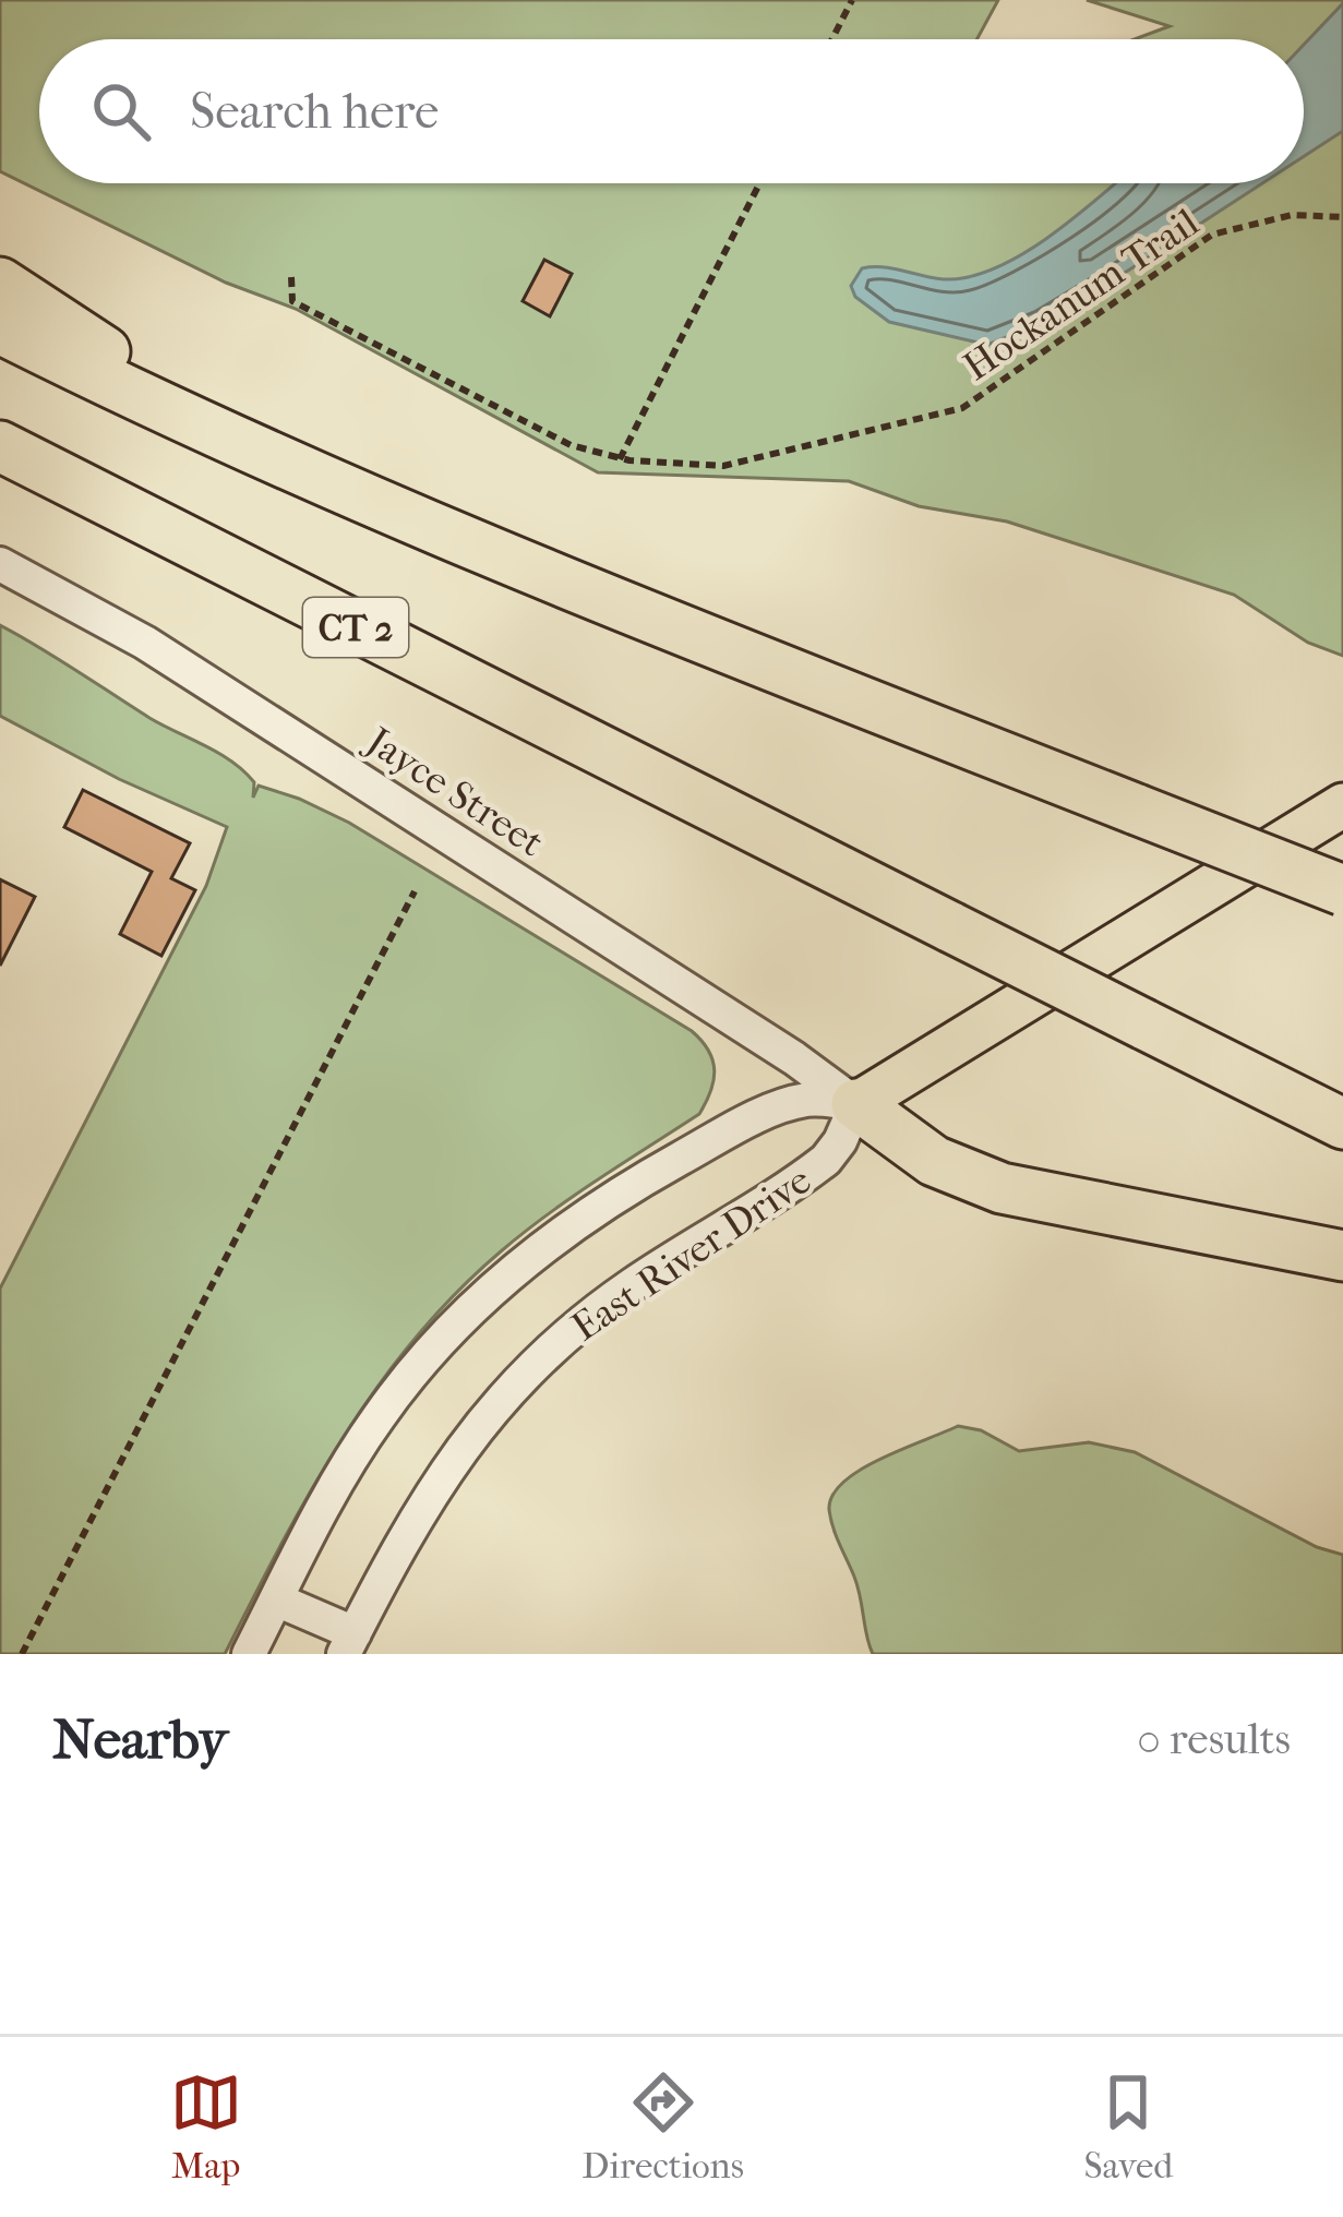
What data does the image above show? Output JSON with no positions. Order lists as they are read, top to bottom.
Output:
{
  "streets": {
    "highway": ["CT 2"],
    "main road": ["East River Drive"],
    "street": ["Jayce Street"],
    "path": ["Hockanum Trail"]
  },
  "crossings": [
    ["Jayce Street", "East River Drive"]
  ],
  "page": {
    "search": "Search here",
    "heading": ["Nearby", "0 results"],
    "nav": ["Map", "Directions", "Saved"]
  }
}
